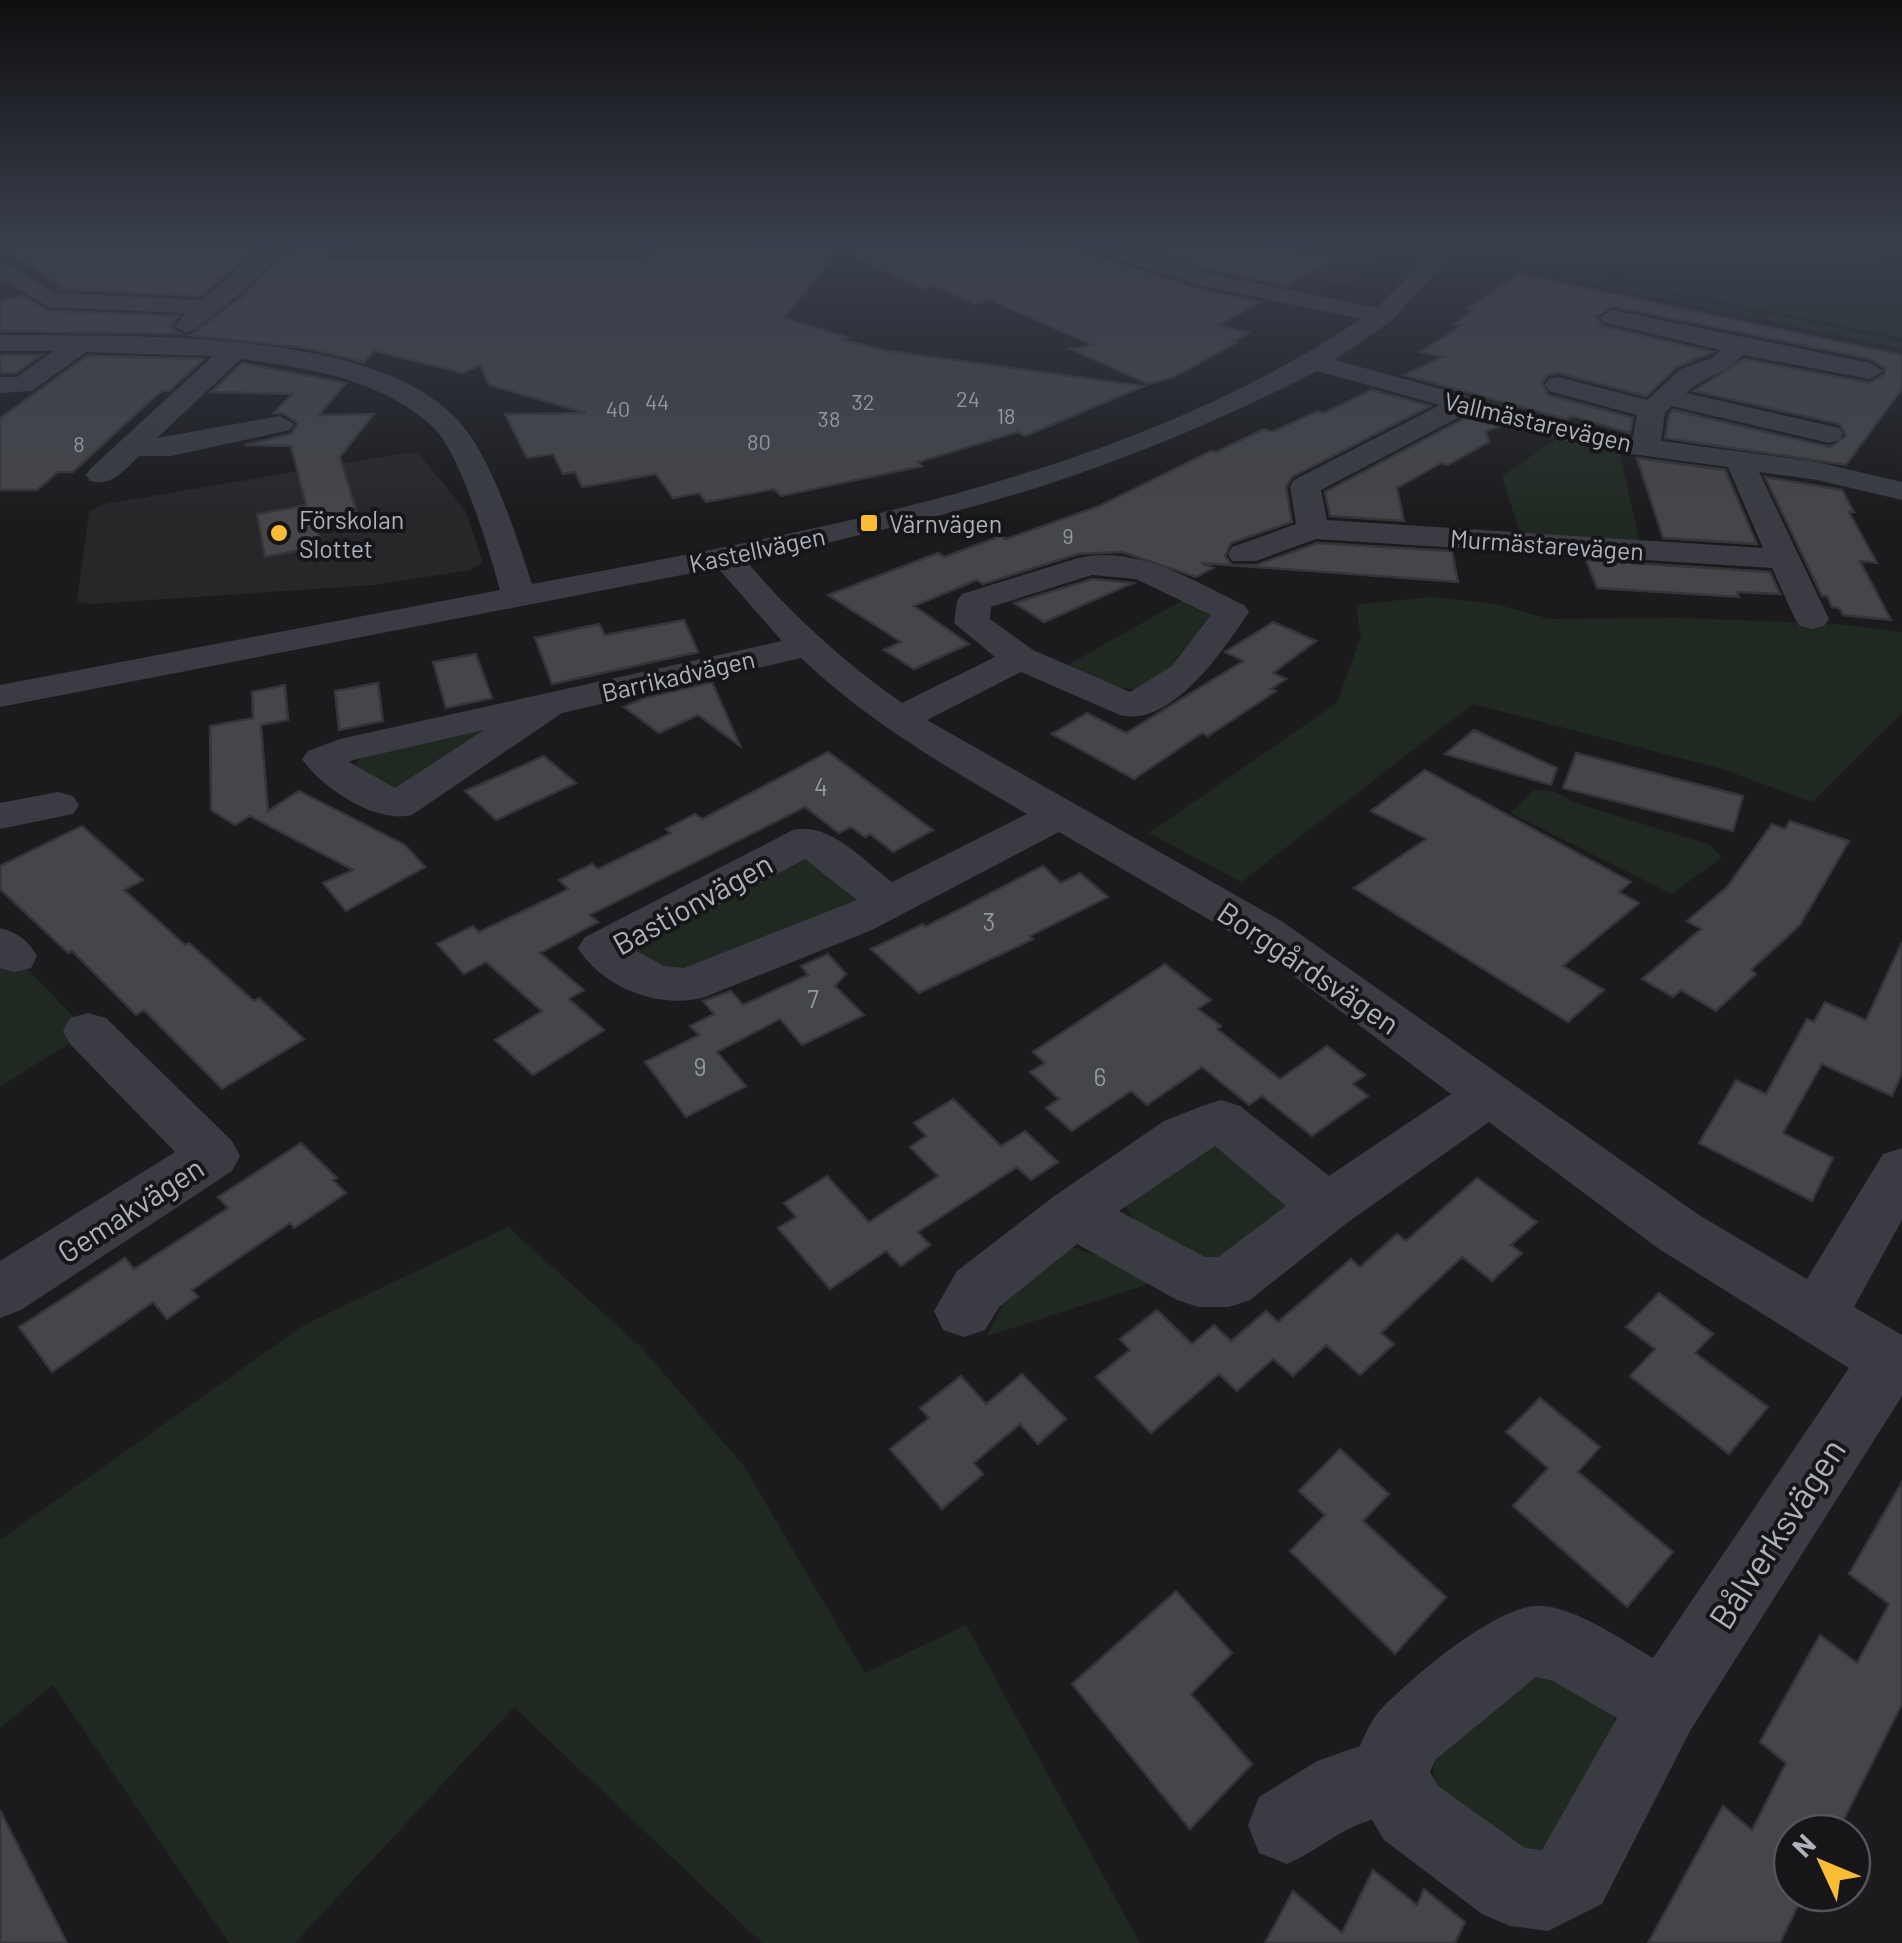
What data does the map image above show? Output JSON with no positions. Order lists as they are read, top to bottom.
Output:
{
  "streets": {
    "street": [
      "Vallmästarevägen",
      "Murmästarevägen",
      "Kastellvägen",
      "Barrikadvägen",
      "Bastionvägen",
      "Borggårdsvägen",
      "Gemakvägen",
      "Bålverksvägen"
    ]
  },
  "crossings": [
    ["Vallmästarevägen", "Kastellvägen"],
    ["Kastellvägen", "Borggårdsvägen"],
    ["Barrikadvägen", "Borggårdsvägen"],
    ["Bastionvägen", "Borggårdsvägen"],
    ["Borggårdsvägen", "Bålverksvägen"]
  ],
  "places": {
    "transit": ["Värnvägen"],
    "other": ["Förskolan Slottet"]
  },
  "house_numbers": [
    "24",
    "44",
    "32",
    "40",
    "18",
    "38",
    "80",
    "8",
    "9",
    "4",
    "3",
    "7",
    "9",
    "6"
  ],
  "north": "top left"
}
